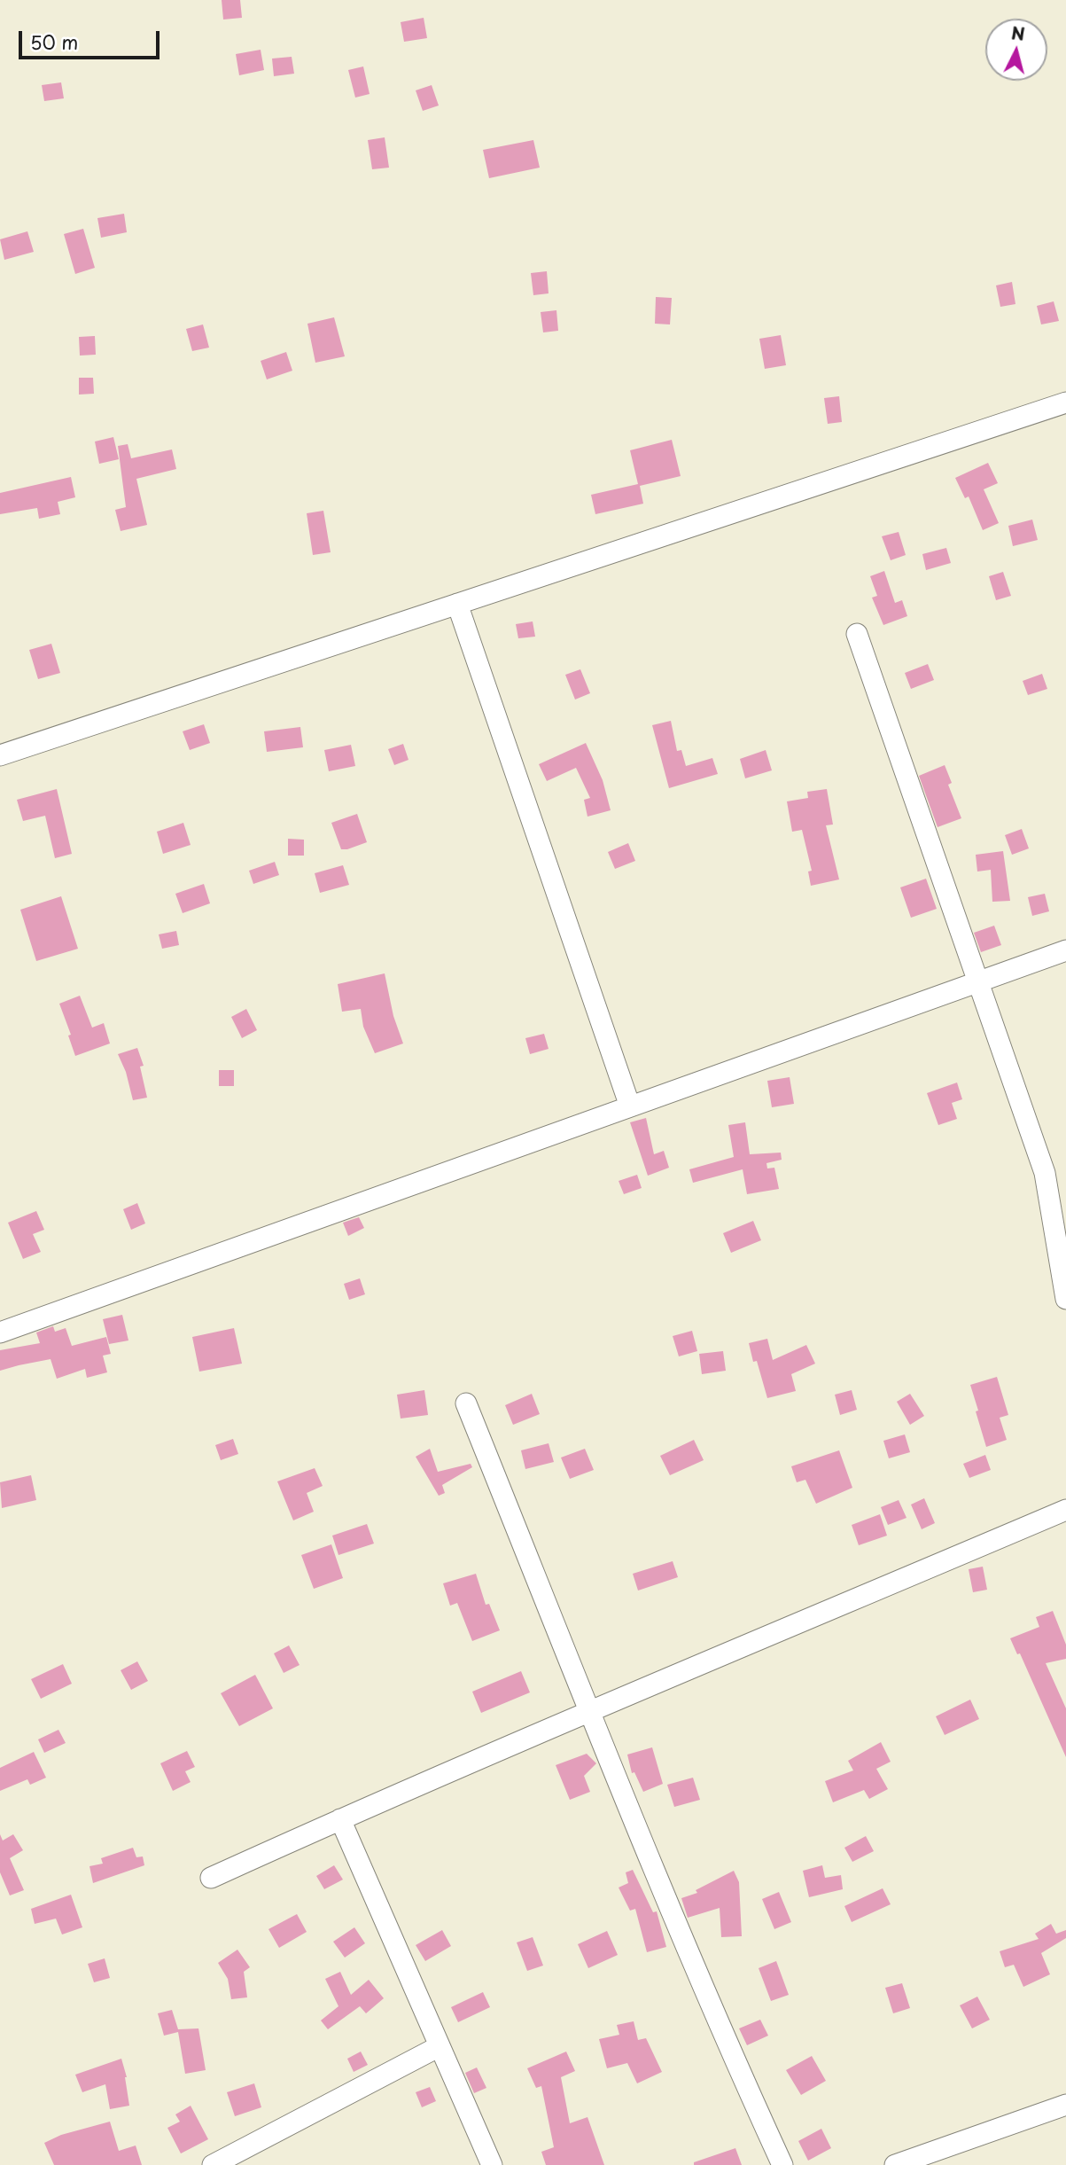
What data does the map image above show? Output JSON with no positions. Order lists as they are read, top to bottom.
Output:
{
  "scale_bar": "50 m",
  "north": "top"
}
